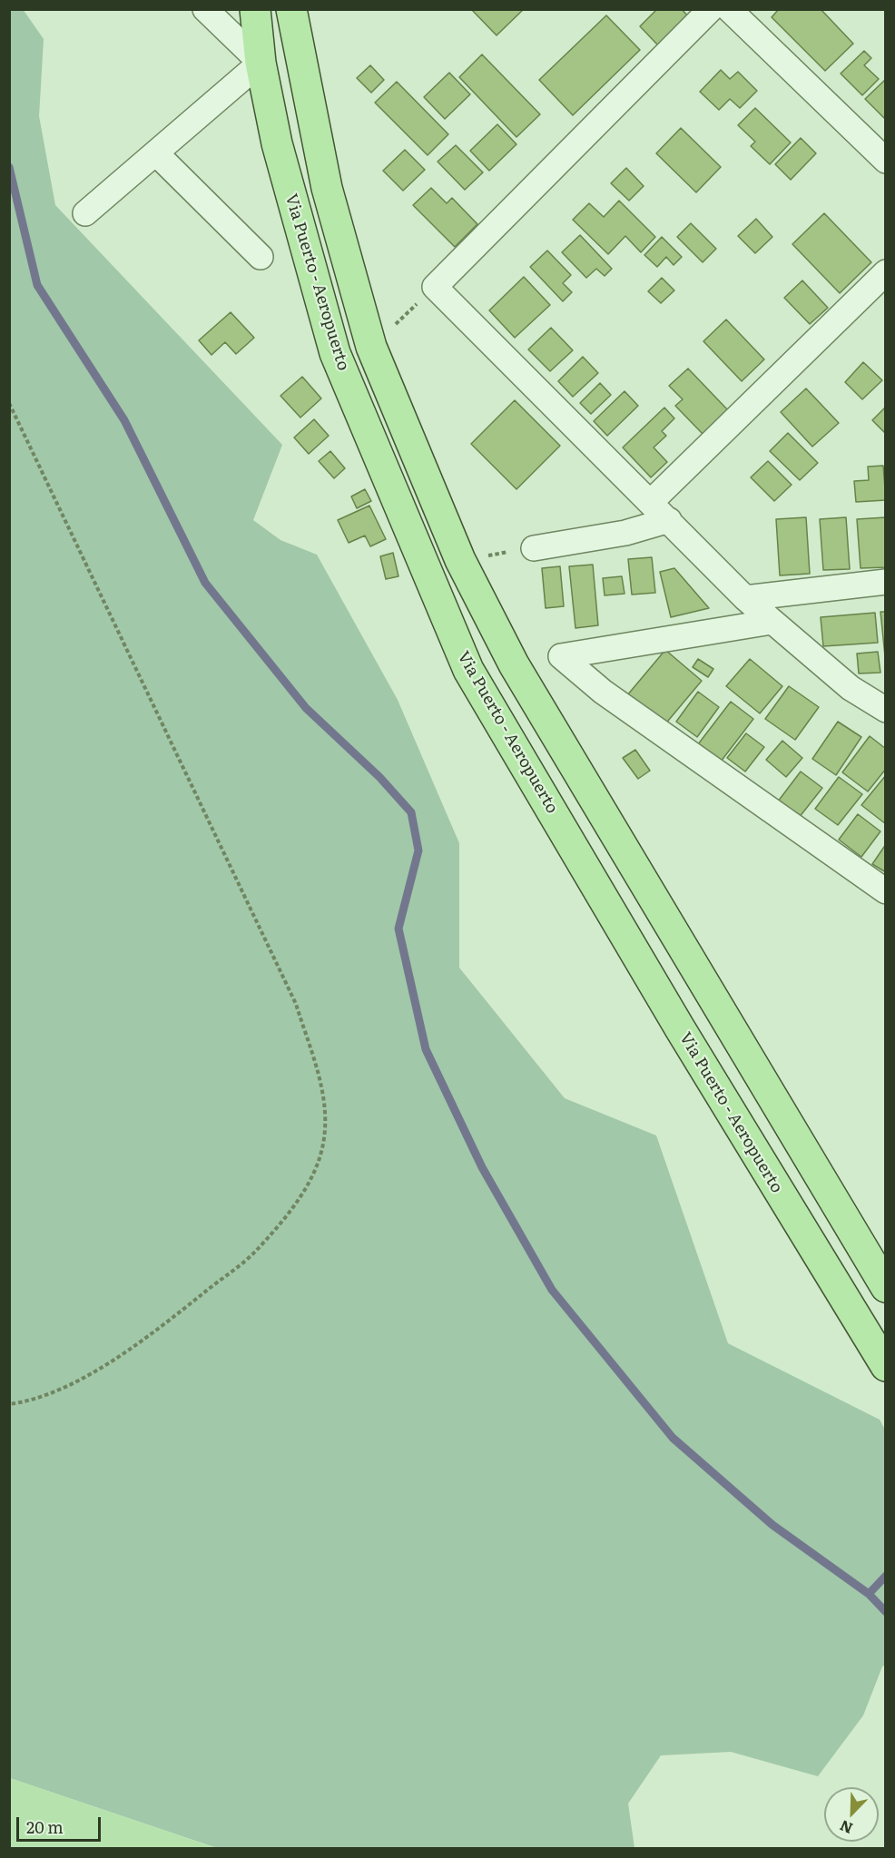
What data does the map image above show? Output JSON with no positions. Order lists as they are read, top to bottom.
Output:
{
  "streets": {
    "main road": ["Via Puerto - Aeropuerto"]
  },
  "scale_bar": "20 m",
  "north": "bottom left"
}
